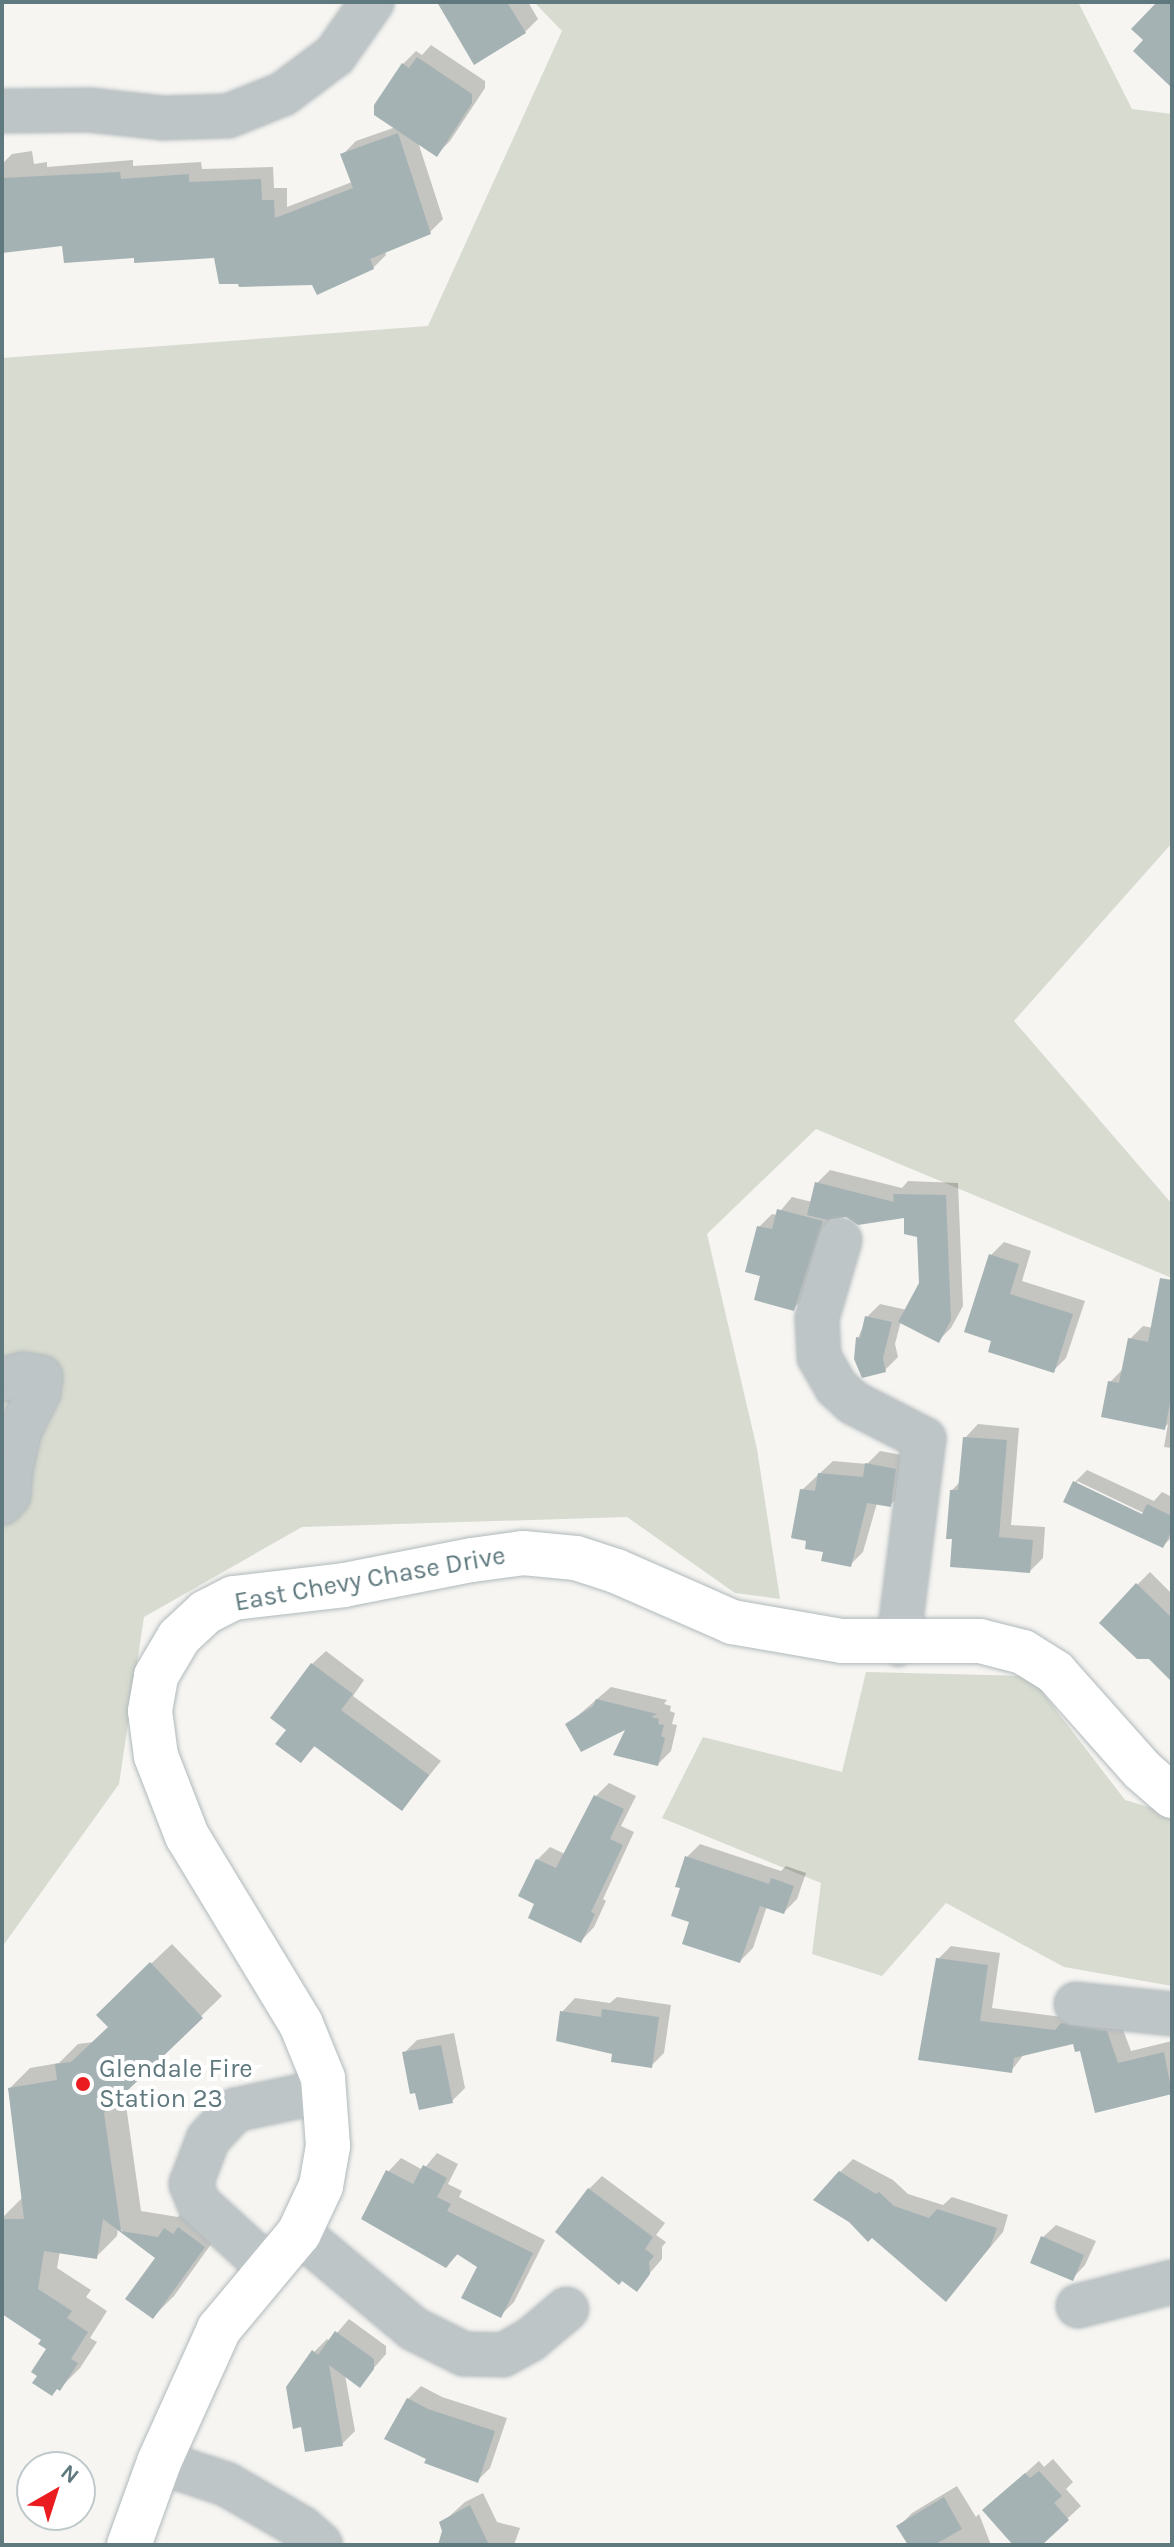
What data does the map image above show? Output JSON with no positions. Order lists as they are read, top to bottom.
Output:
{
  "streets": {
    "main road": ["East Chevy Chase Drive"]
  },
  "places": ["Glendale Fire Station 23"],
  "north": "top right"
}
